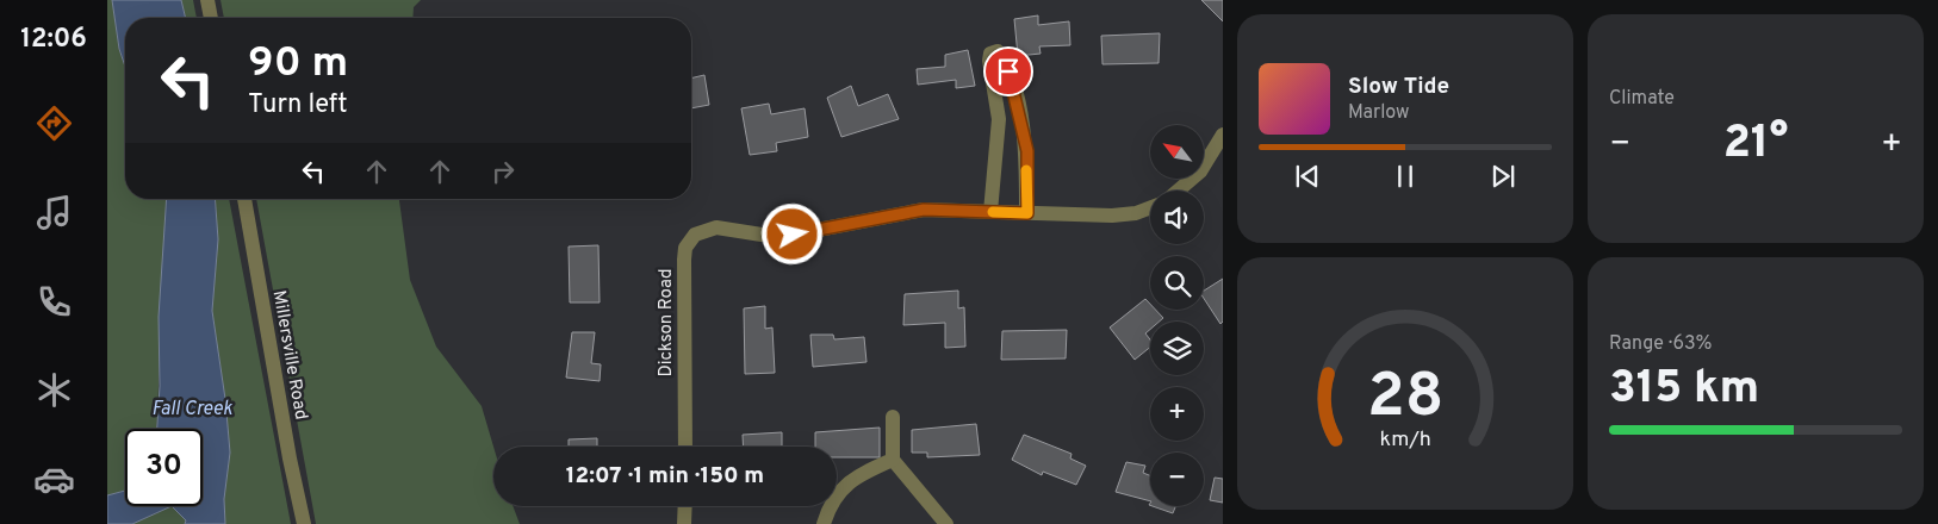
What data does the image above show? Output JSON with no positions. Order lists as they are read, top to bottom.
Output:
{
  "streets": {
    "street": ["Dickson Road", "Millersville Road"]
  },
  "water": ["Fall Creek"],
  "north": "top left",
  "page": {
    "tabs": "12:06",
    "tile": [
      "Climate",
      ["Range · 63%", "315 km"]
    ],
    "turn": ["90 m", "Turn left"],
    "song": ["Slow Tide", "Marlow"],
    "heat": ["−", "21°", "+"],
    "map_buttons": ["+", "−"],
    "limit": "30",
    "trip": "12:07 · 1 min · 150 m",
    "gauge": ["28", "km/h"]
  }
}
